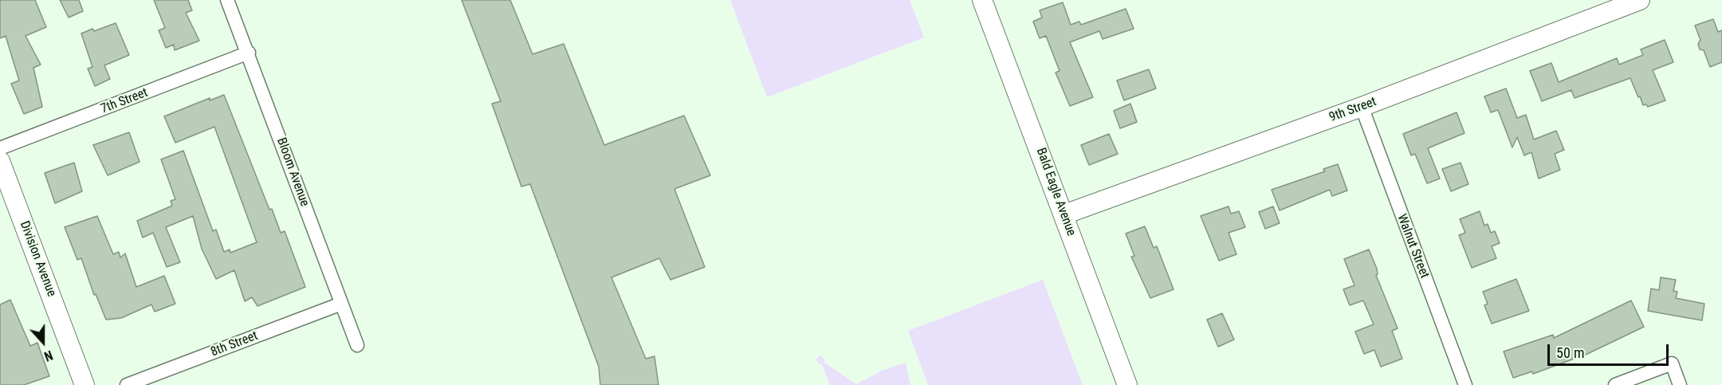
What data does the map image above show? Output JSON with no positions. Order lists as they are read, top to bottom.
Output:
{
  "streets": {
    "street": [
      "7th Street",
      "9th Street",
      "Bloom Avenue",
      "Bald Eagle Avenue",
      "Walnut Street",
      "Division Avenue",
      "8th Street"
    ]
  },
  "crossings": [
    ["7th Street", "Bloom Avenue"],
    ["9th Street", "Bald Eagle Avenue"],
    ["9th Street", "Walnut Street"],
    ["Bloom Avenue", "8th Street"]
  ],
  "scale_bar": "50 m",
  "north": "bottom"
}
